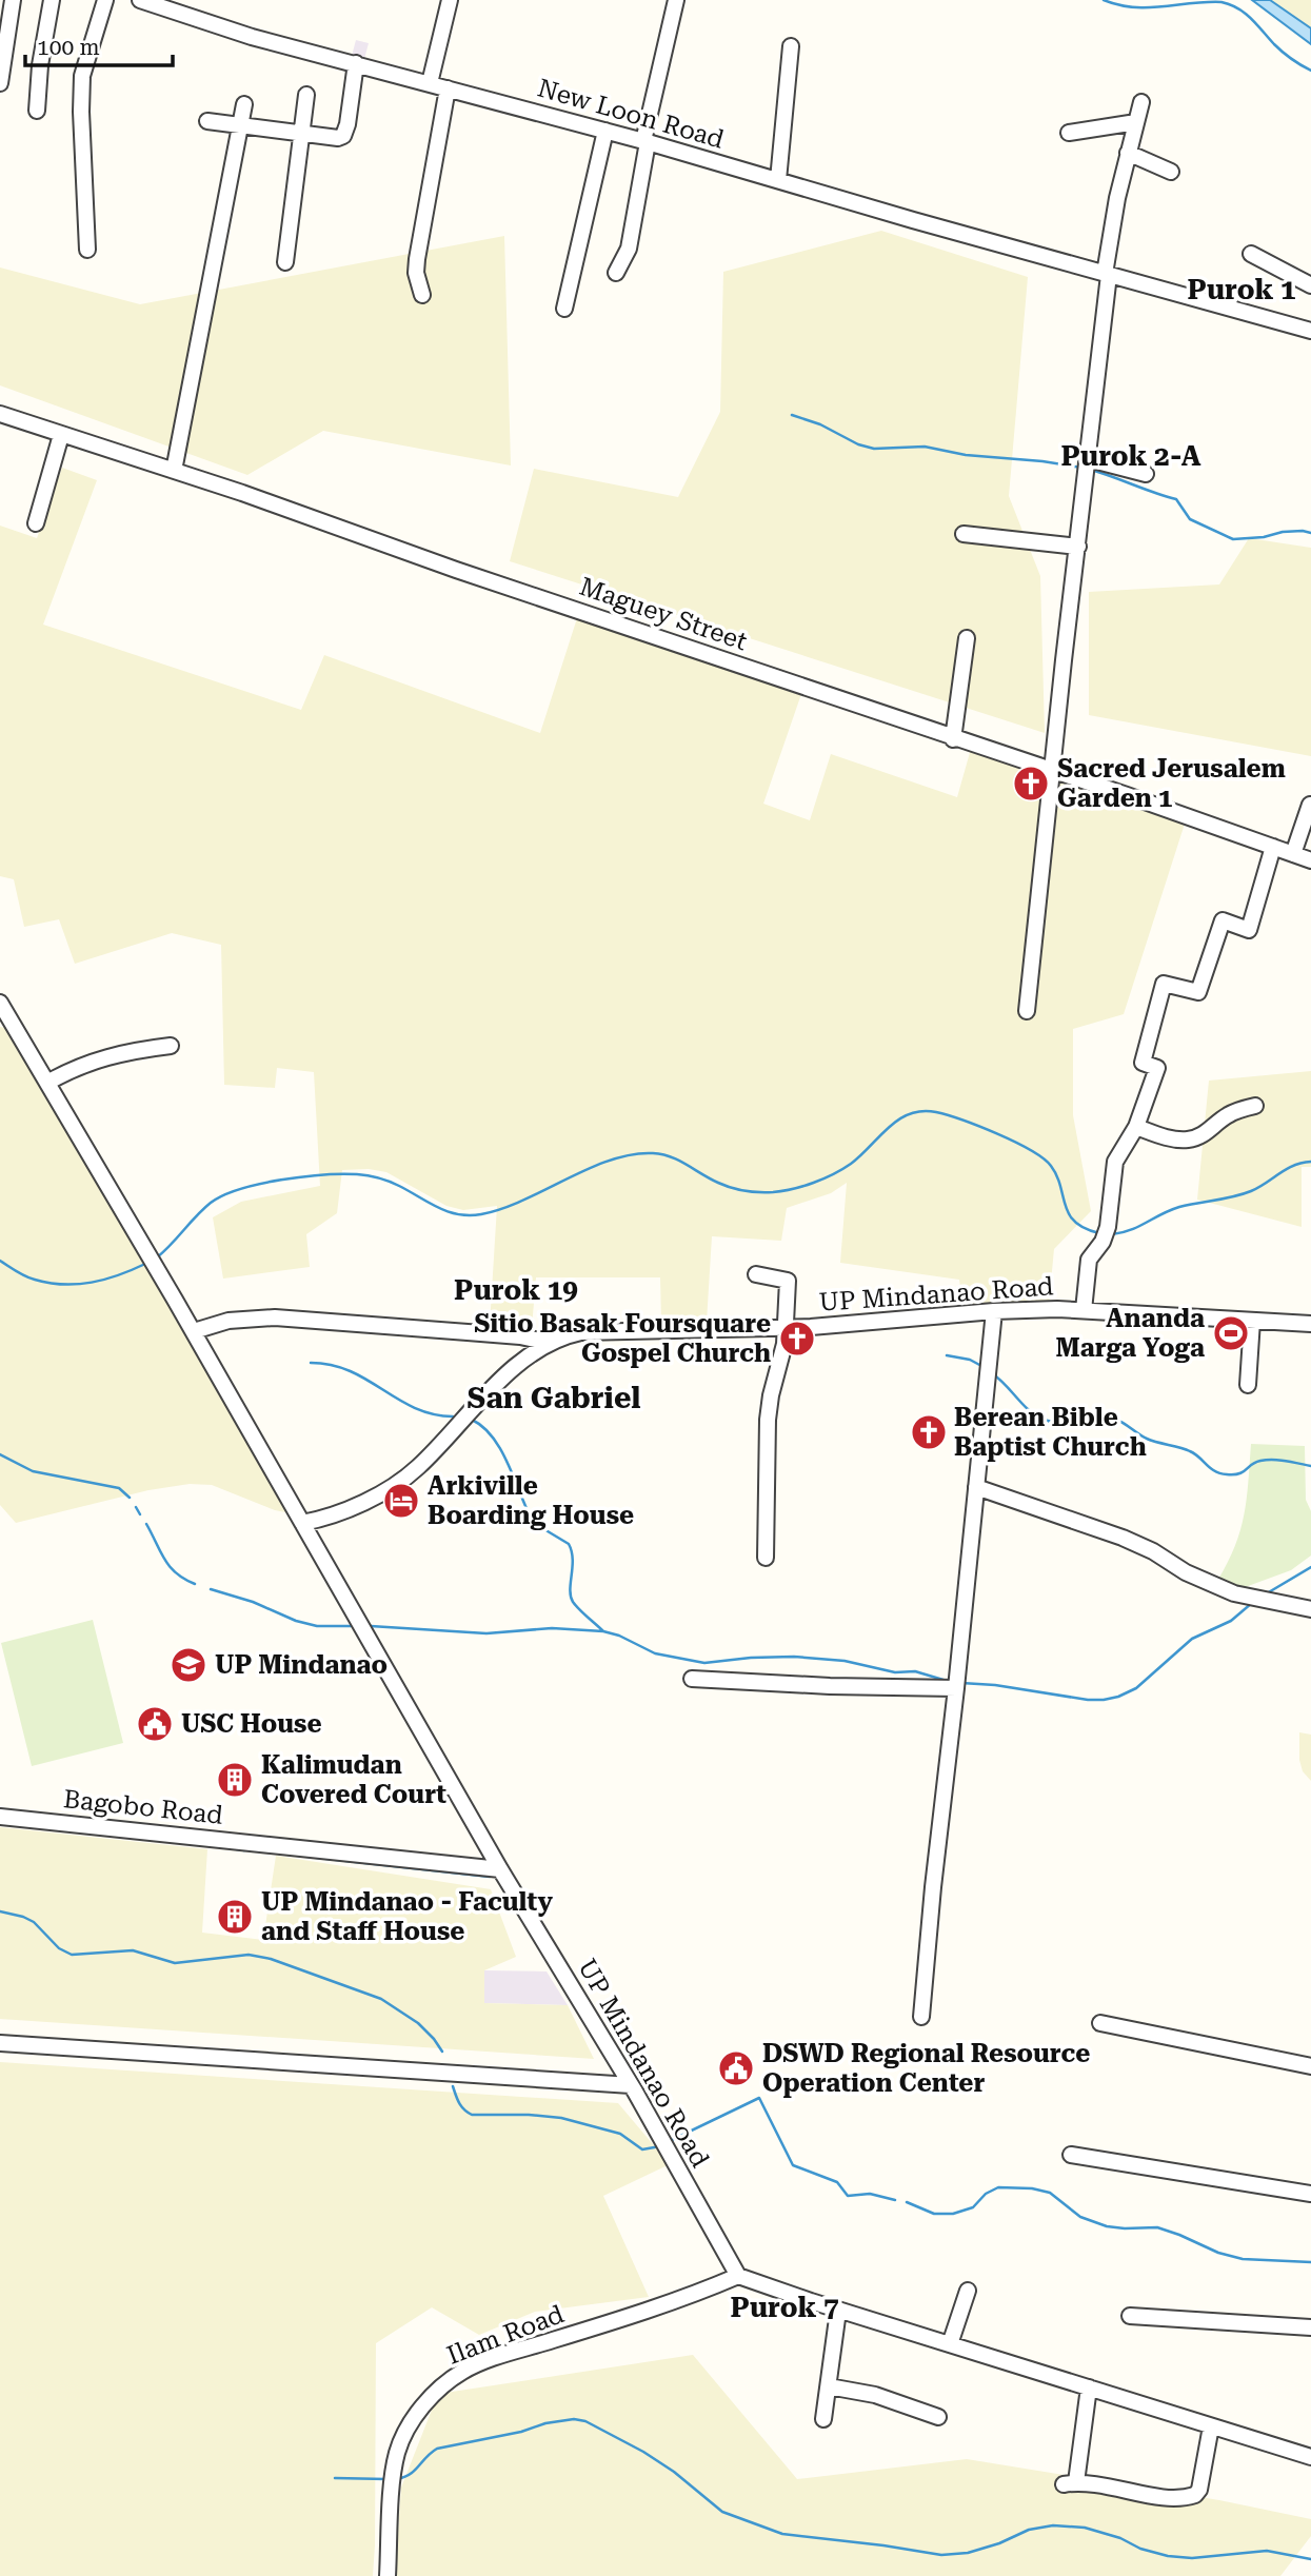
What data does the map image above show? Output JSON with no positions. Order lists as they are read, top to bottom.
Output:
{
  "streets": {
    "street": [
      "New Loon Road",
      "Maguey Street",
      "UP Mindanao Road",
      "Bagobo Road",
      "Ilam Road"
    ]
  },
  "crossings": [
    ["UP Mindanao Road", "Bagobo Road"],
    ["UP Mindanao Road", "Ilam Road"]
  ],
  "districts": [
    "Purok 1",
    "Purok 2-A",
    "Purok 19",
    "San Gabriel",
    "Purok 7"
  ],
  "places": {
    "church": ["Sacred Jerusalem Garden 1", "Sitio Basak Foursquare Gospel Church", "Berean Bible Baptist Church"],
    "sports": ["Ananda Marga Yoga"],
    "hotel": ["Arkiville Boarding House"],
    "school or university": ["UP Mindanao"],
    "public building": ["USC House", "DSWD Regional Resource Operation Center"],
    "building": ["Kalimudan Covered Court", "UP Mindanao - Faculty and Staff House"]
  },
  "scale_bar": "100 m"
}
